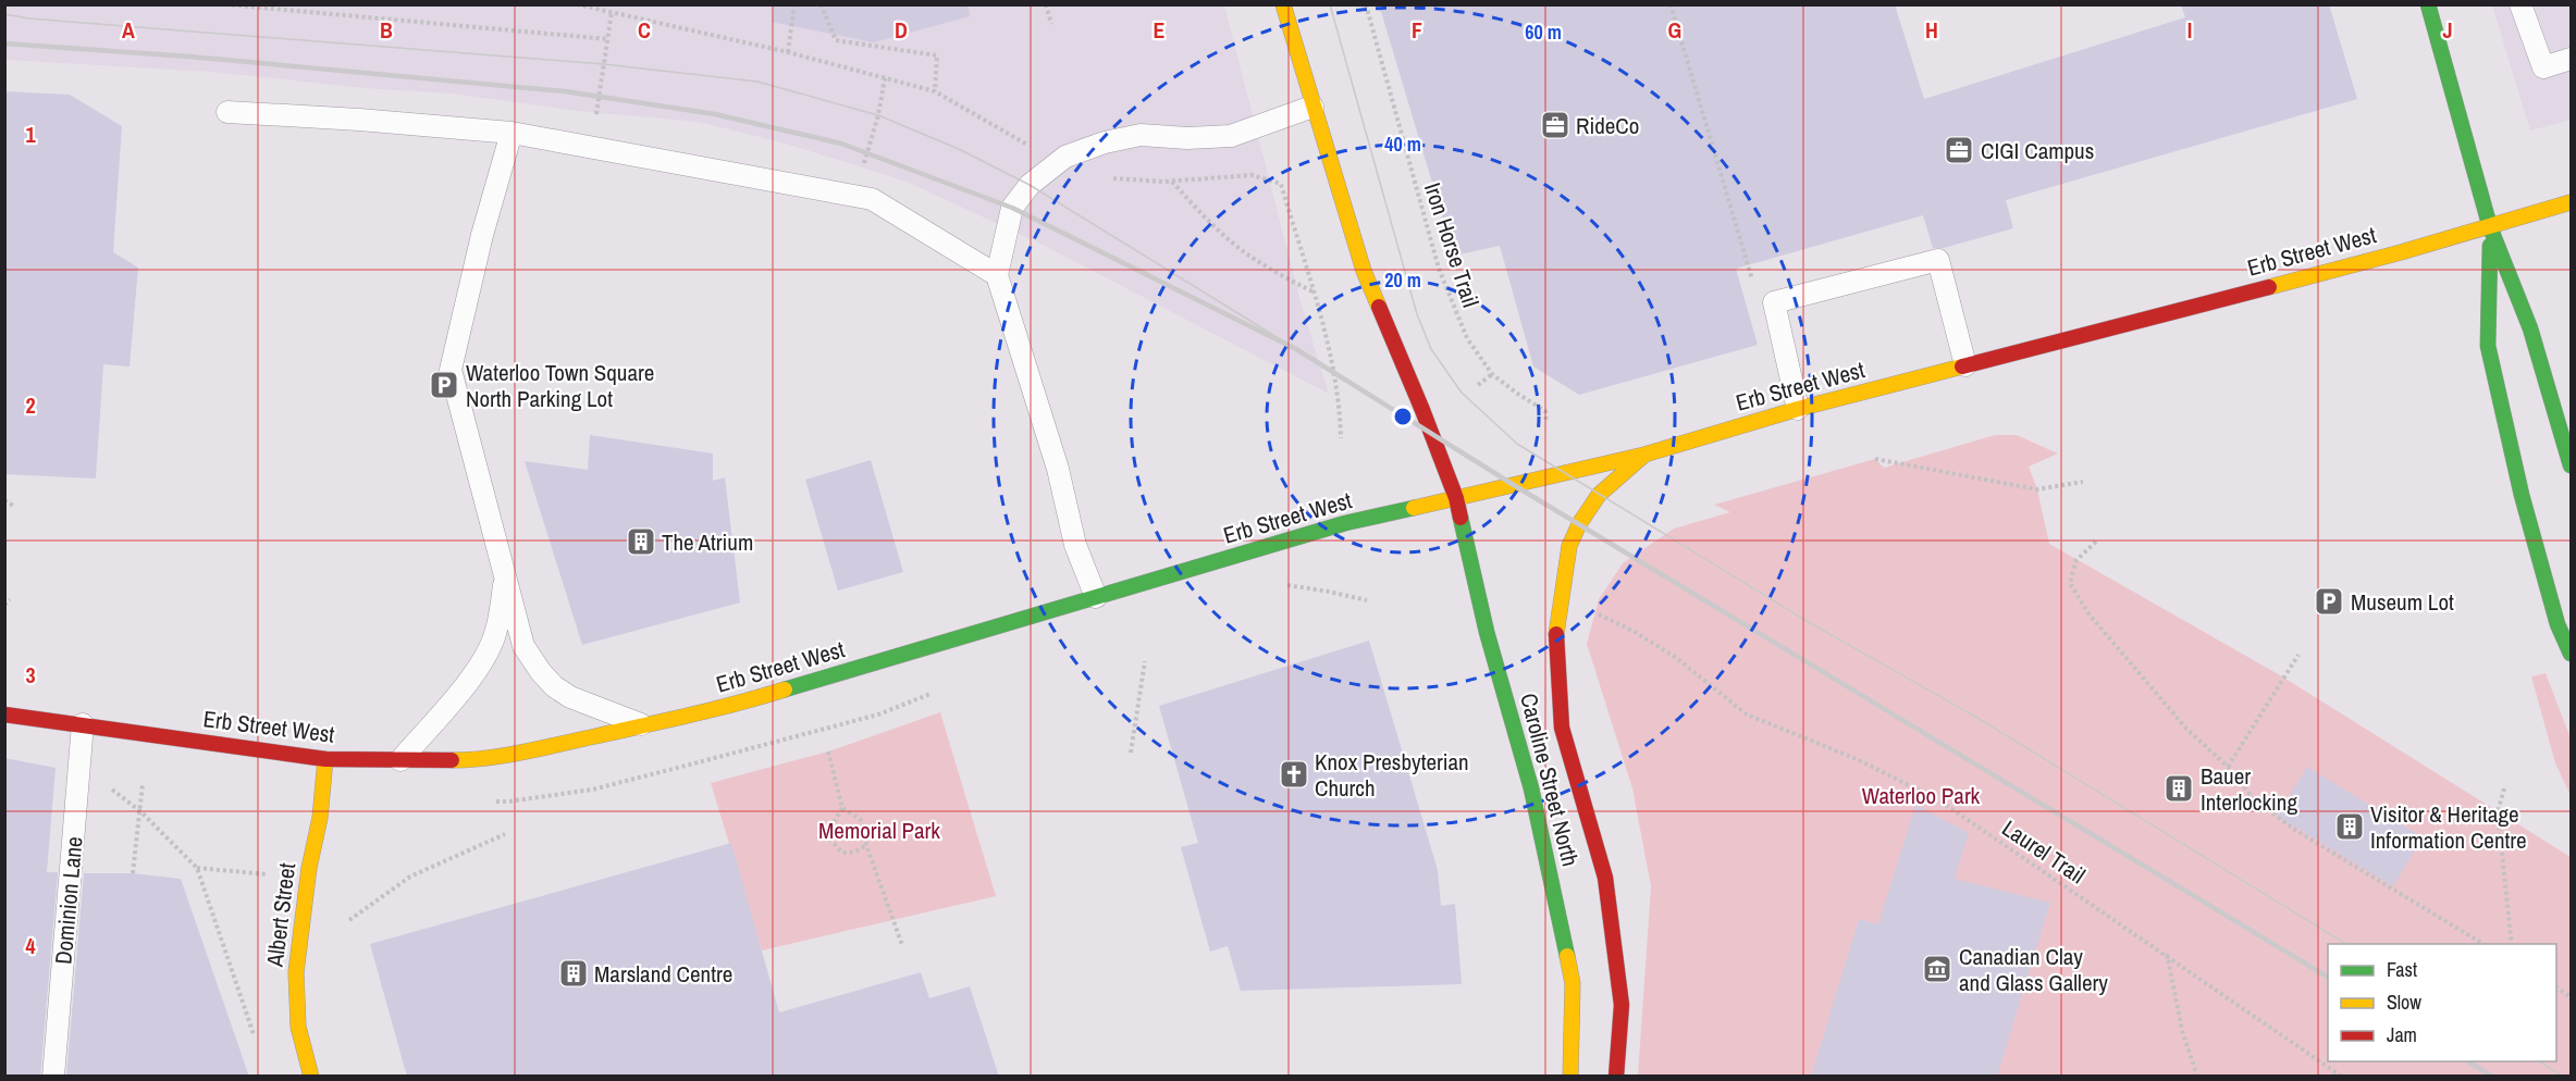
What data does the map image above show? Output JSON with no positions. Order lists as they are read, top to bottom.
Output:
{
  "streets": {
    "main road": ["Erb Street West", "Caroline Street North", "Albert Street"],
    "lane": ["Dominion Lane"],
    "path": ["Iron Horse Trail", "Laurel Trail"]
  },
  "crossings": [
    ["Erb Street West", "Caroline Street North"],
    ["Erb Street West", "Dominion Lane"],
    ["Erb Street West", "Albert Street"]
  ],
  "parks": ["Waterloo Park", "Memorial Park"],
  "places": {
    "office": ["RideCo", "CIGI Campus"],
    "parking": ["Waterloo Town Square North Parking Lot", "Museum Lot"],
    "building": [
      "The Atrium",
      "Bauer Interlocking",
      "Visitor & Heritage Information Centre",
      "Marsland Centre"
    ],
    "church": ["Knox Presbyterian Church"],
    "museum": ["Canadian Clay and Glass Gallery"]
  },
  "legend": ["Fast", "Slow", "Jam"],
  "grid": {
    "columns": [
      "A",
      "B",
      "C",
      "D",
      "E",
      "F",
      "G",
      "H",
      "I",
      "J"
    ],
    "rows": [
      "1",
      "2",
      "3",
      "4"
    ]
  },
  "rings": ["60 m", "40 m", "20 m"]
}
